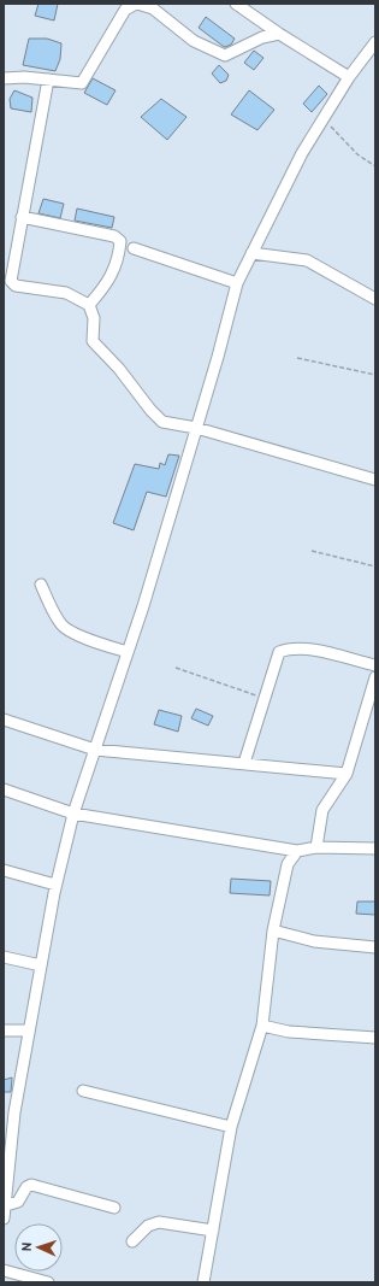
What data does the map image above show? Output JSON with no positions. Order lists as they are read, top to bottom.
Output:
{
  "north": "left"
}
